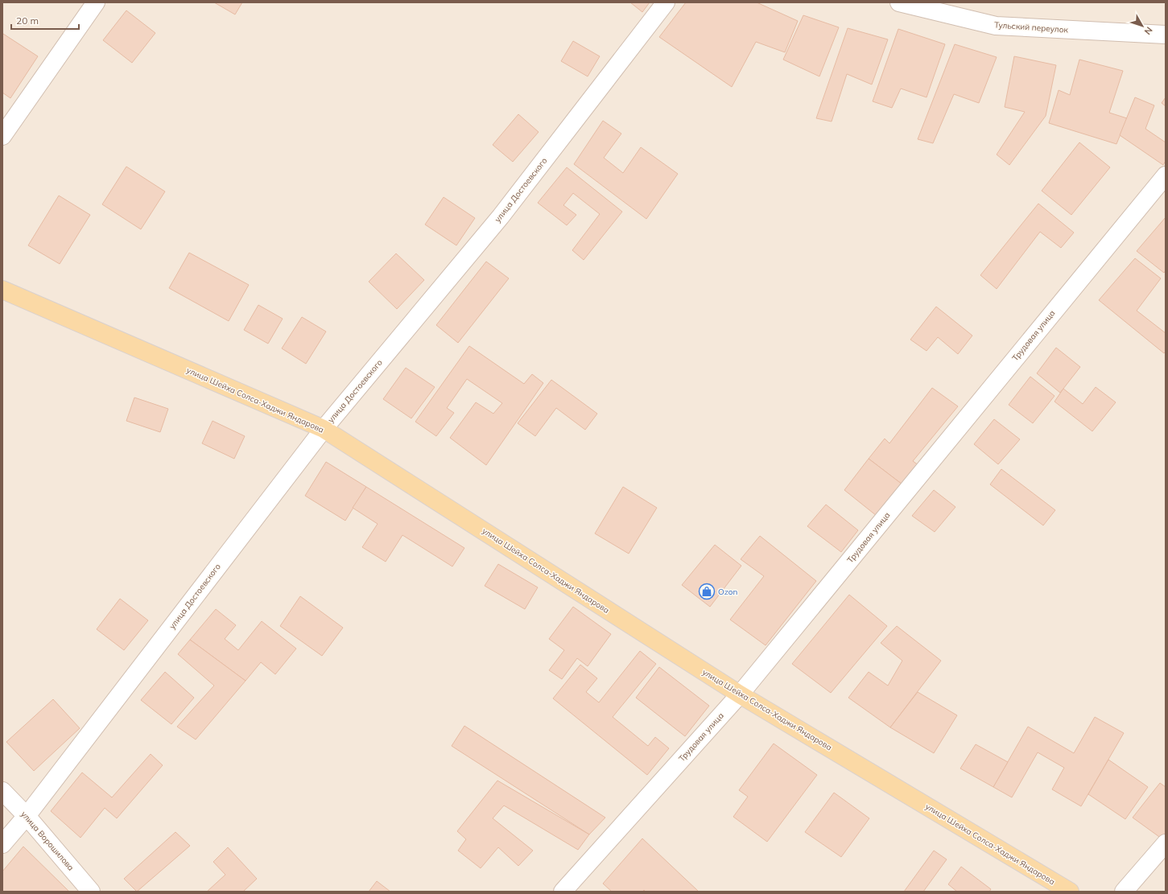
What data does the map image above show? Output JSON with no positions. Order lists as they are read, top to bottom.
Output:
{
  "streets": {
    "main road": ["улица Шейха Солса-Хаджи Яндарова"],
    "street": [
      "Тульский переулок",
      "улица Достоевского",
      "Трудовая улица",
      "улица Ворошилова"
    ]
  },
  "crossings": [
    ["улица Достоевского", "улица Шейха Солса-Хаджи Яндарова"],
    ["улица Достоевского", "улица Ворошилова"],
    ["Трудовая улица", "улица Шейха Солса-Хаджи Яндарова"]
  ],
  "places": {
    "shop": ["Ozon"]
  },
  "scale_bar": "20 m",
  "north": "bottom right"
}
